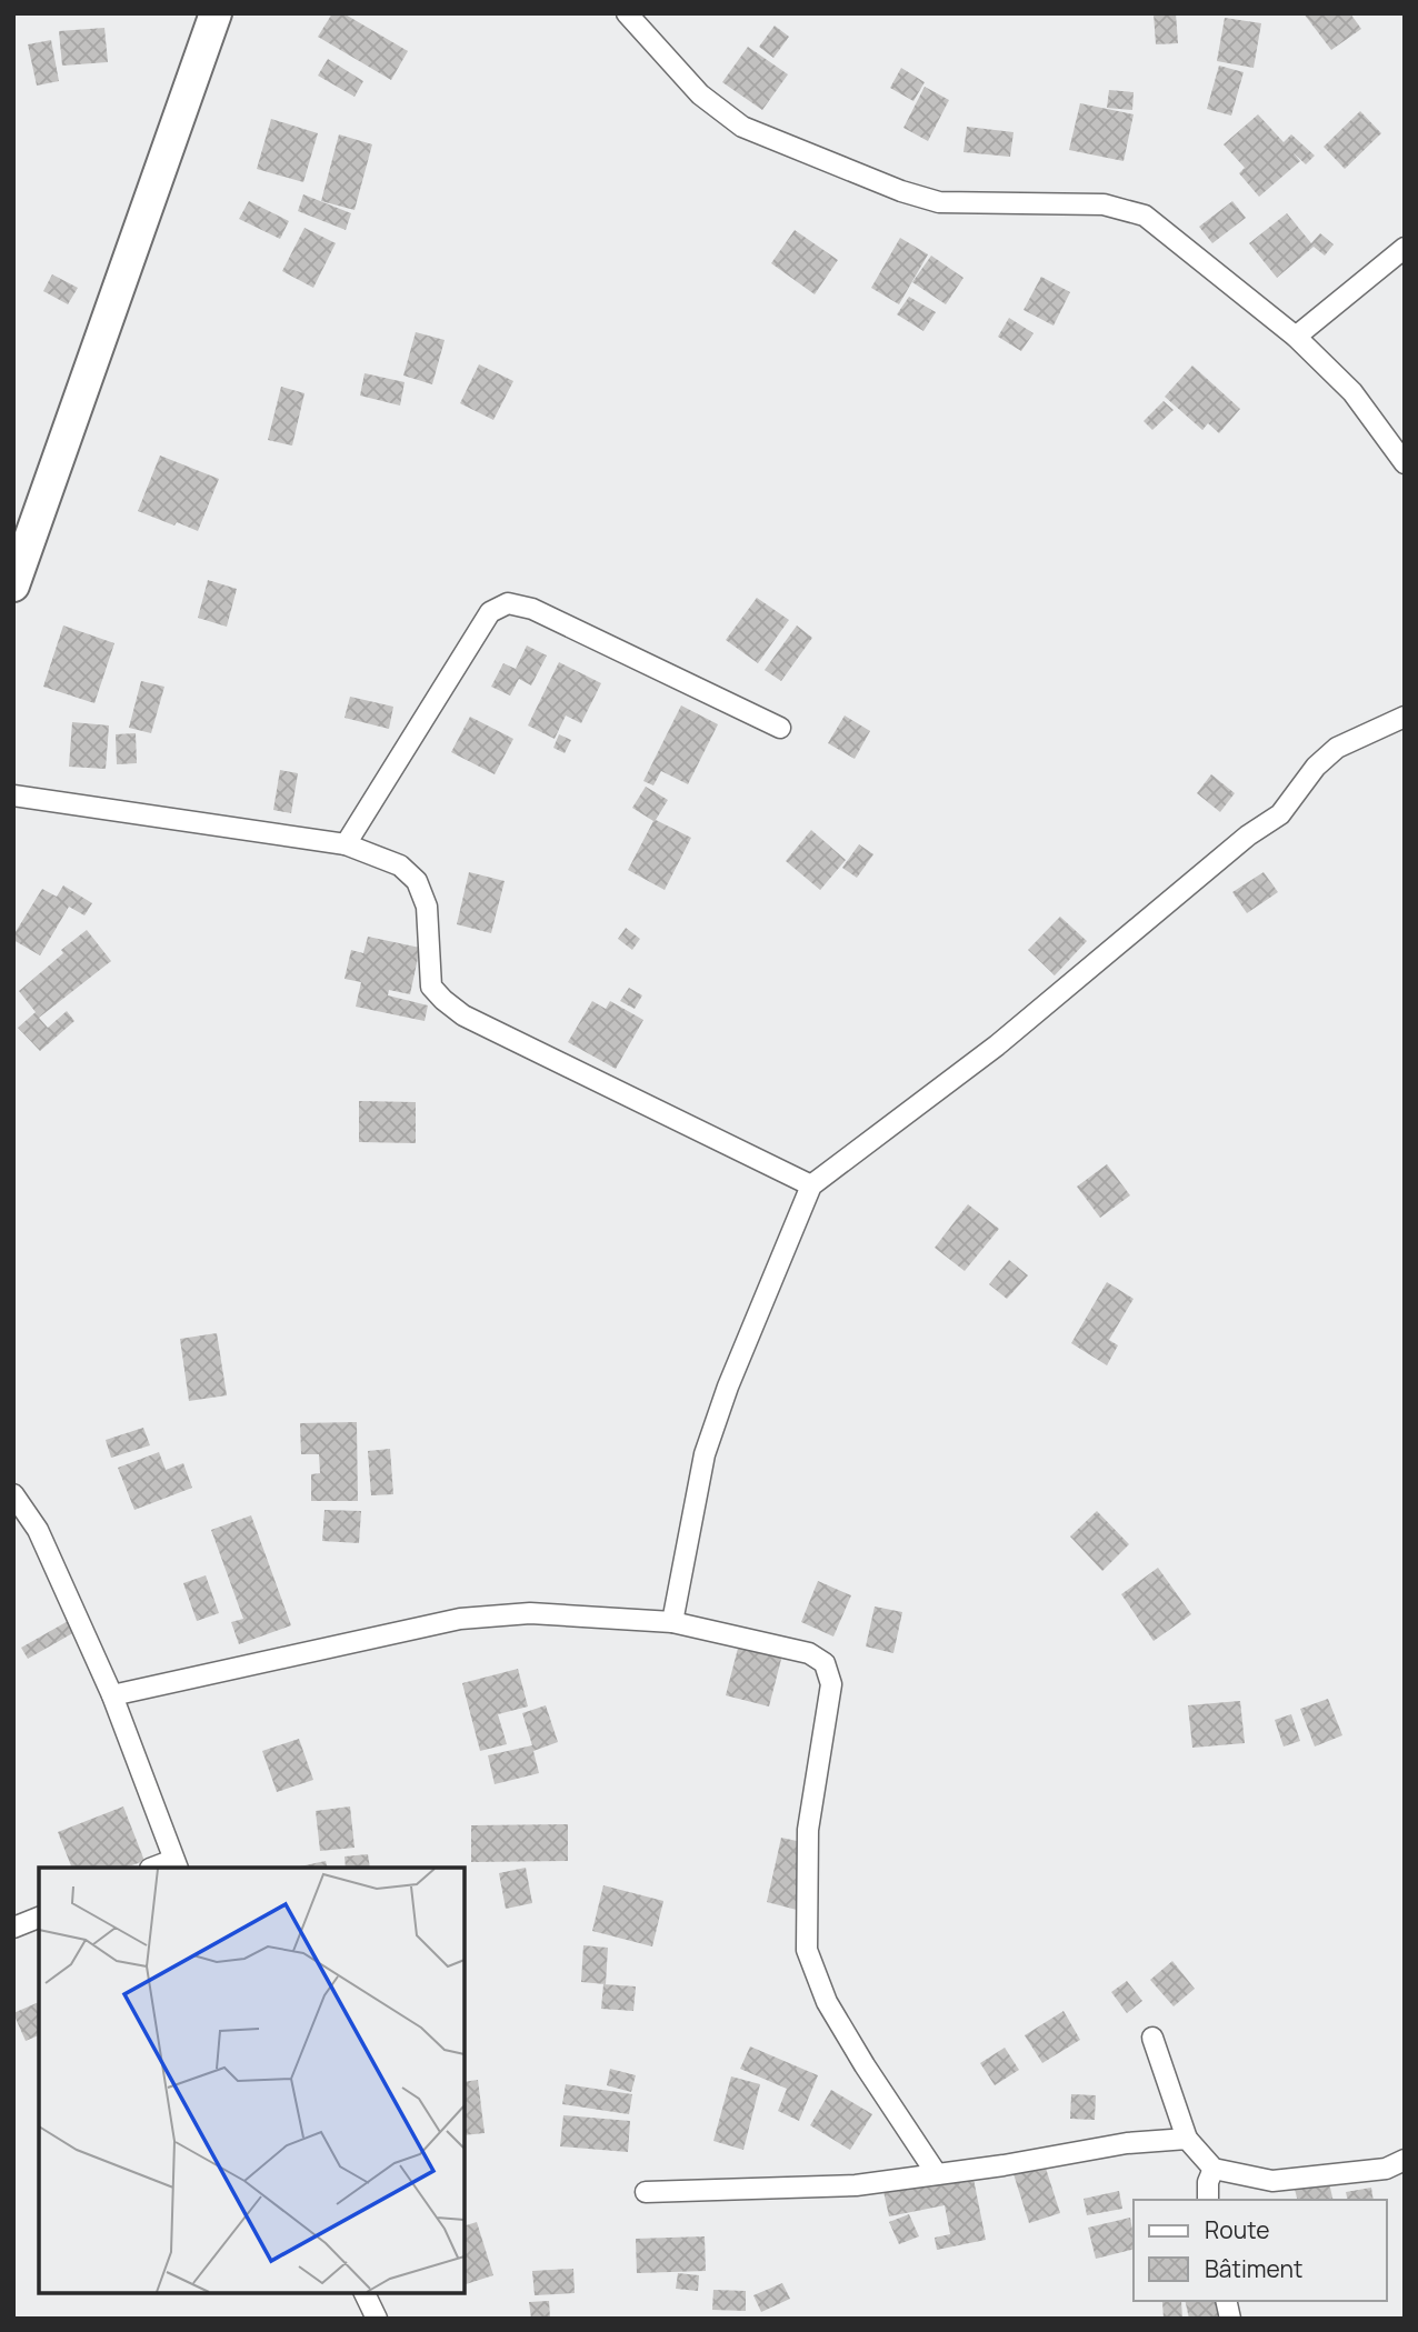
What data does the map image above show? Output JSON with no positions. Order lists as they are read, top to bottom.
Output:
{
  "legend": ["Route", "Bâtiment"]
}
